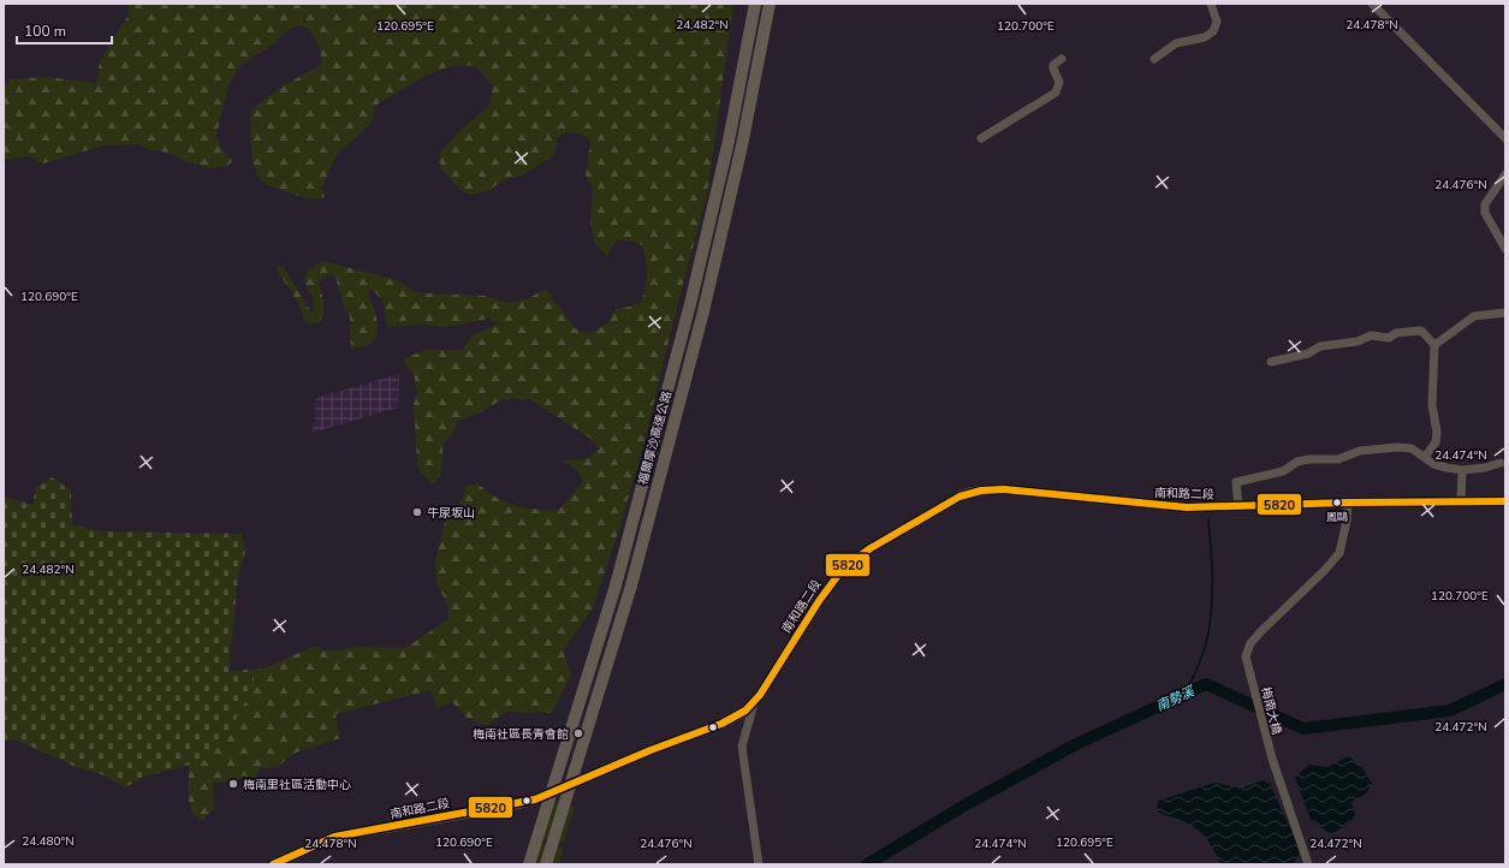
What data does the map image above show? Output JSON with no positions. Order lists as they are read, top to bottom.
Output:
{
  "streets": {
    "highway": ["福爾摩沙高速公路"],
    "main road": ["南和路二段"],
    "street": ["梅南大橋"]
  },
  "crossings": [
    ["南和路二段", "梅南大橋"]
  ],
  "water": ["南勢溪"],
  "places": [
    "鳳鷗",
    "牛尿坂山",
    "梅南社區長青會館",
    "梅南里社區活動中心"
  ],
  "lines": ["transit line 5820"],
  "scale_bar": "100 m",
  "coordinates": [
    "24.482°N",
    "24.478°N",
    "120.695°E",
    "120.700°E",
    "24.476°N",
    "120.690°E",
    "24.474°N",
    "24.472°N",
    "24.480°N"
  ]
}
